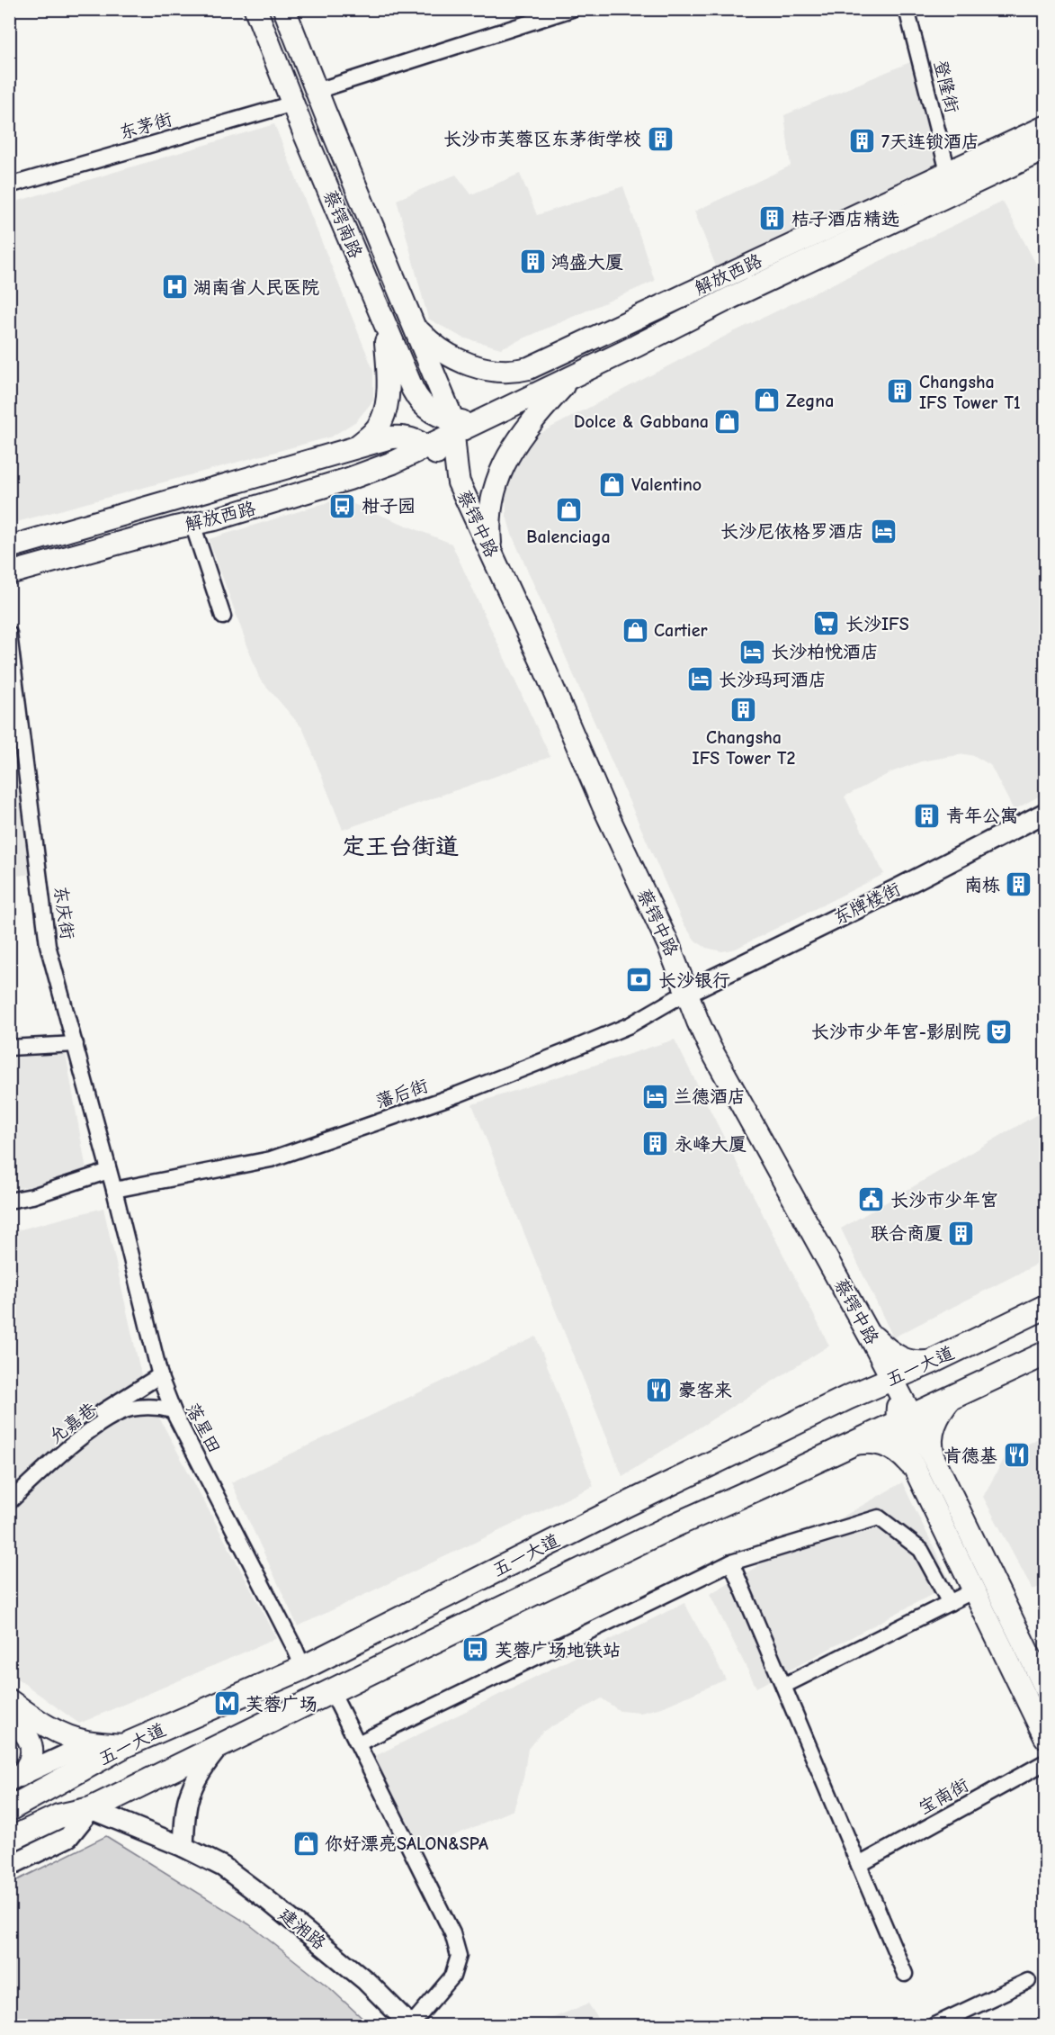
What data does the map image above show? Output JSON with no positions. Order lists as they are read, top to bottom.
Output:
{
  "streets": {
    "main road": [
      "蔡锷南路",
      "解放西路",
      "蔡锷中路",
      "五一大道"
    ],
    "street": [
      "登隆街",
      "东茅街",
      "东牌楼街",
      "东庆街",
      "藩后街",
      "允嘉巷",
      "落星田",
      "宝南街",
      "建湘路"
    ]
  },
  "crossings": [
    ["登隆街", "解放西路"],
    ["东茅街", "蔡锷南路"],
    ["蔡锷南路", "解放西路"],
    ["蔡锷南路", "蔡锷中路"],
    ["解放西路", "蔡锷中路"],
    ["蔡锷中路", "东牌楼街"],
    ["蔡锷中路", "藩后街"],
    ["蔡锷中路", "五一大道"],
    ["东牌楼街", "藩后街"],
    ["东庆街", "藩后街"],
    ["东庆街", "落星田"],
    ["藩后街", "落星田"],
    ["五一大道", "落星田"],
    ["五一大道", "建湘路"],
    ["允嘉巷", "落星田"]
  ],
  "districts": ["定王台街道"],
  "places": {
    "building": [
      "长沙市芙蓉区东茅街学校",
      "7天连锁酒店",
      "桔子酒店精选",
      "鸿盛大厦",
      "Changsha IFS Tower T1",
      "Changsha IFS Tower T2",
      "青年公寓",
      "南栋",
      "永峰大厦",
      "联合商厦"
    ],
    "hospital": ["湖南省人民医院"],
    "shop": [
      "Zegna",
      "Dolce & Gabbana",
      "Valentino",
      "Balenciaga",
      "Cartier",
      "你好漂亮SALON&SPA"
    ],
    "bus stop": ["柑子园", "芙蓉广场地铁站"],
    "hotel": [
      "长沙尼依格罗酒店",
      "长沙柏悦酒店",
      "长沙玛珂酒店",
      "兰德酒店"
    ],
    "supermarket": ["长沙IFS"],
    "bank": ["长沙银行"],
    "theatre": ["长沙市少年宫-影剧院"],
    "public building": ["长沙市少年宫"],
    "restaurant": ["豪客来", "肯德基"],
    "metro station": ["芙蓉广场"]
  }
}
